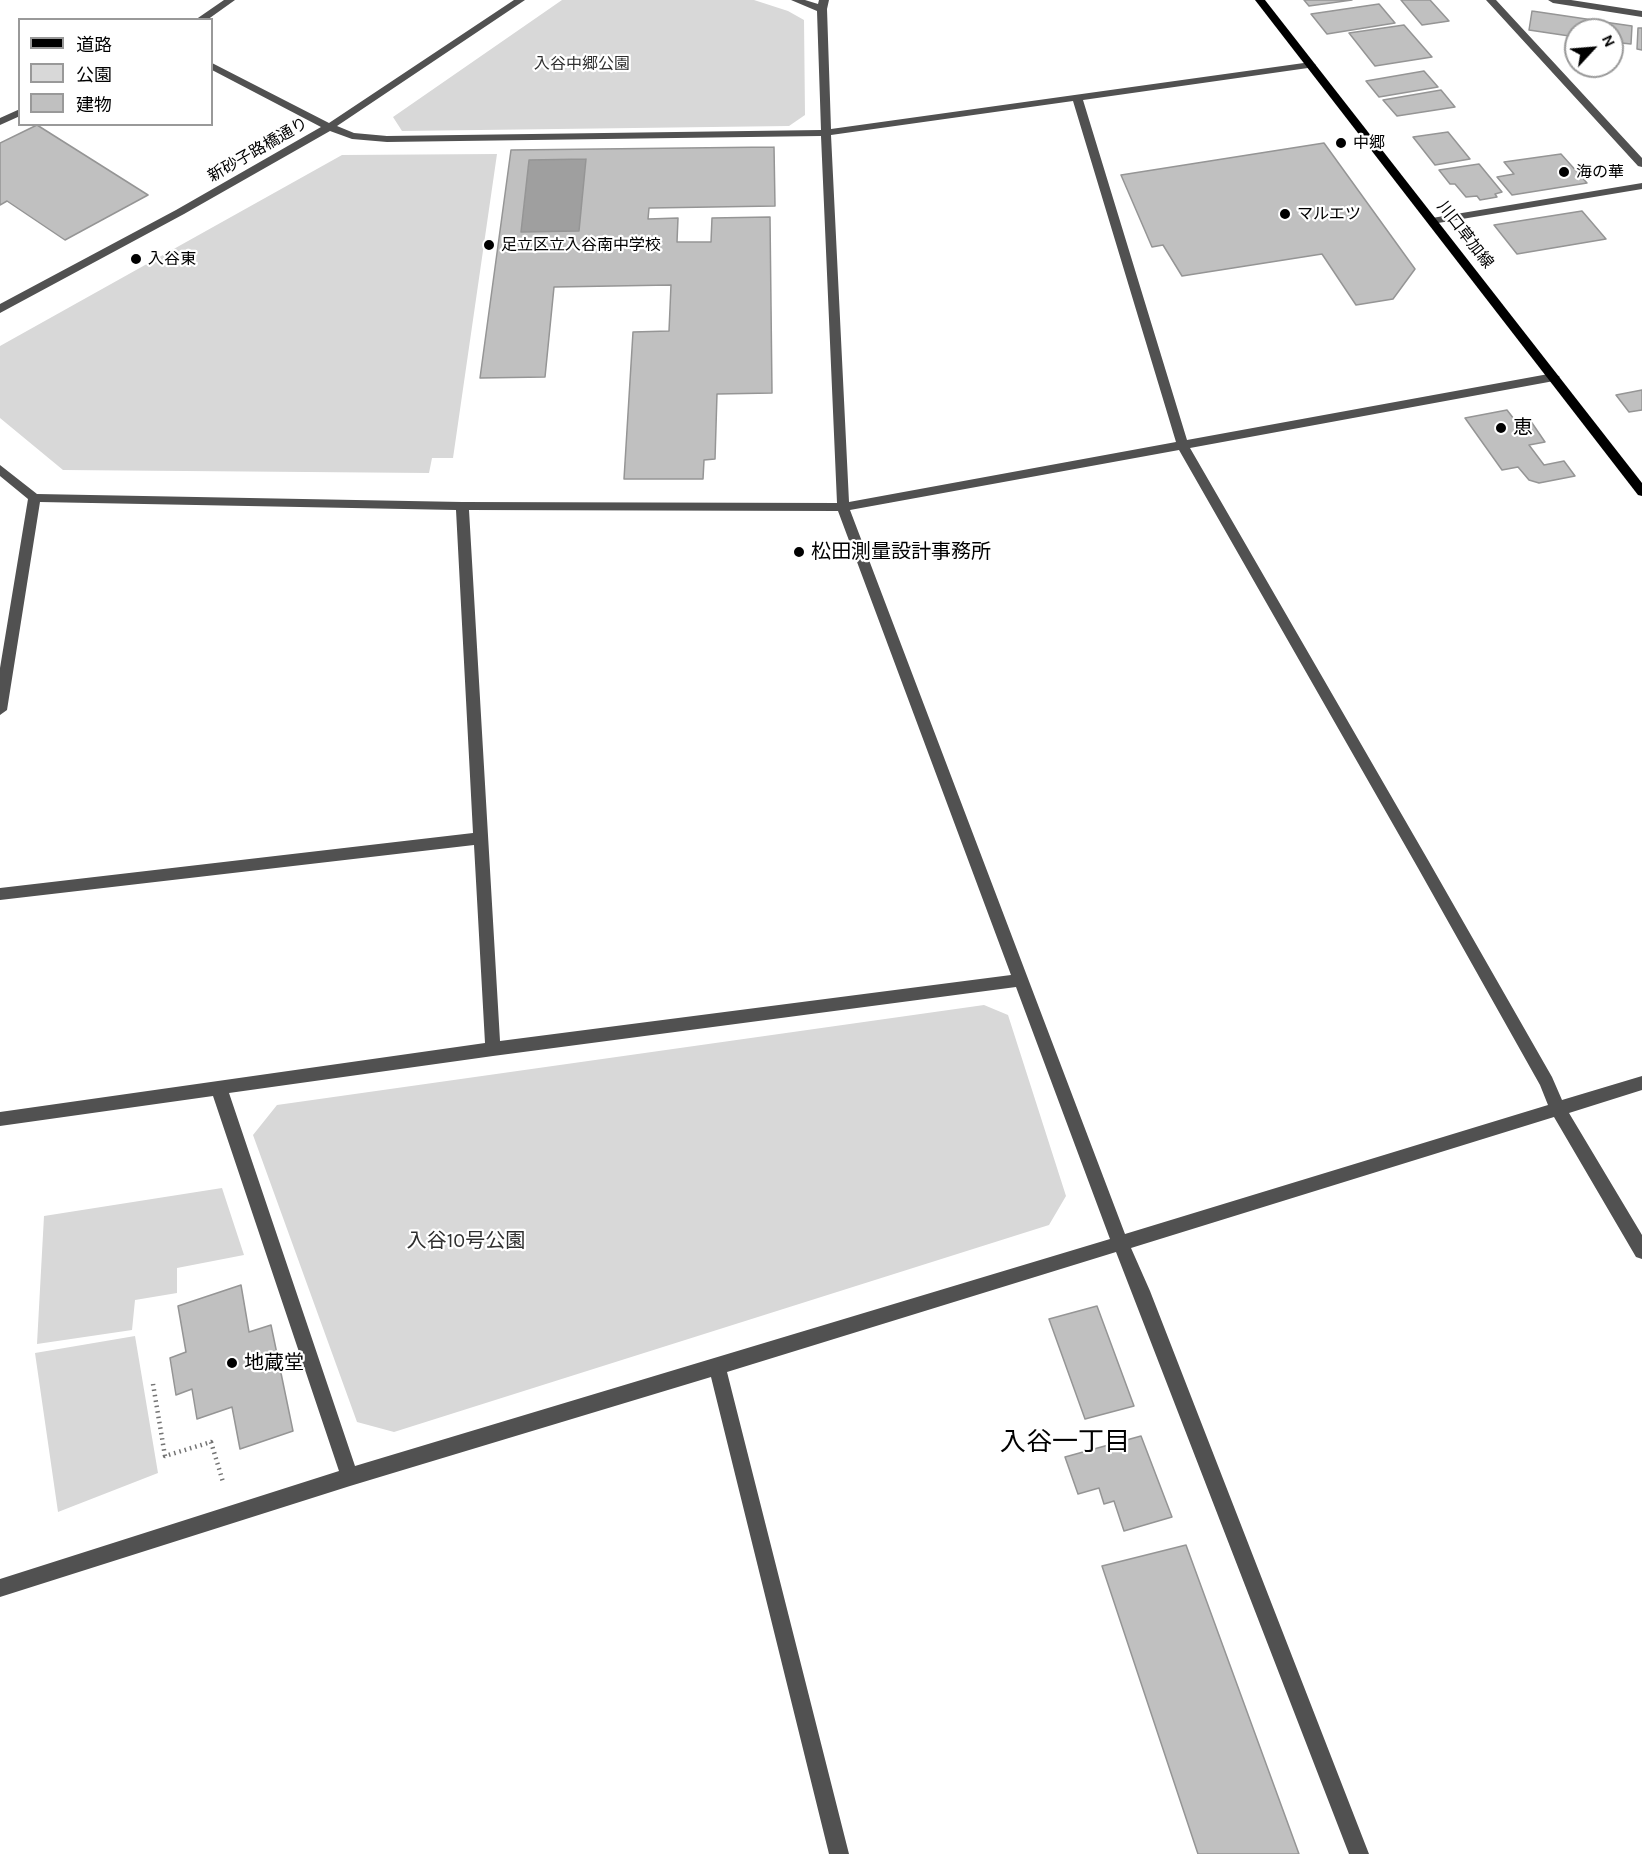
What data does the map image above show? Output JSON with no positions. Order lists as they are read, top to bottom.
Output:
{
  "streets": {
    "main road": ["川口草加線"],
    "street": ["新砂子路橋通り"]
  },
  "districts": ["入谷一丁目"],
  "parks": ["入谷中郷公園", "入谷10号公園"],
  "places": [
    "中郷",
    "海の華",
    "マルエツ",
    "足立区立入谷南中学校",
    "入谷東",
    "恵",
    "松田測量設計事務所",
    "地蔵堂"
  ],
  "legend": ["道路", "公園", "建物"],
  "north": "top right"
}
